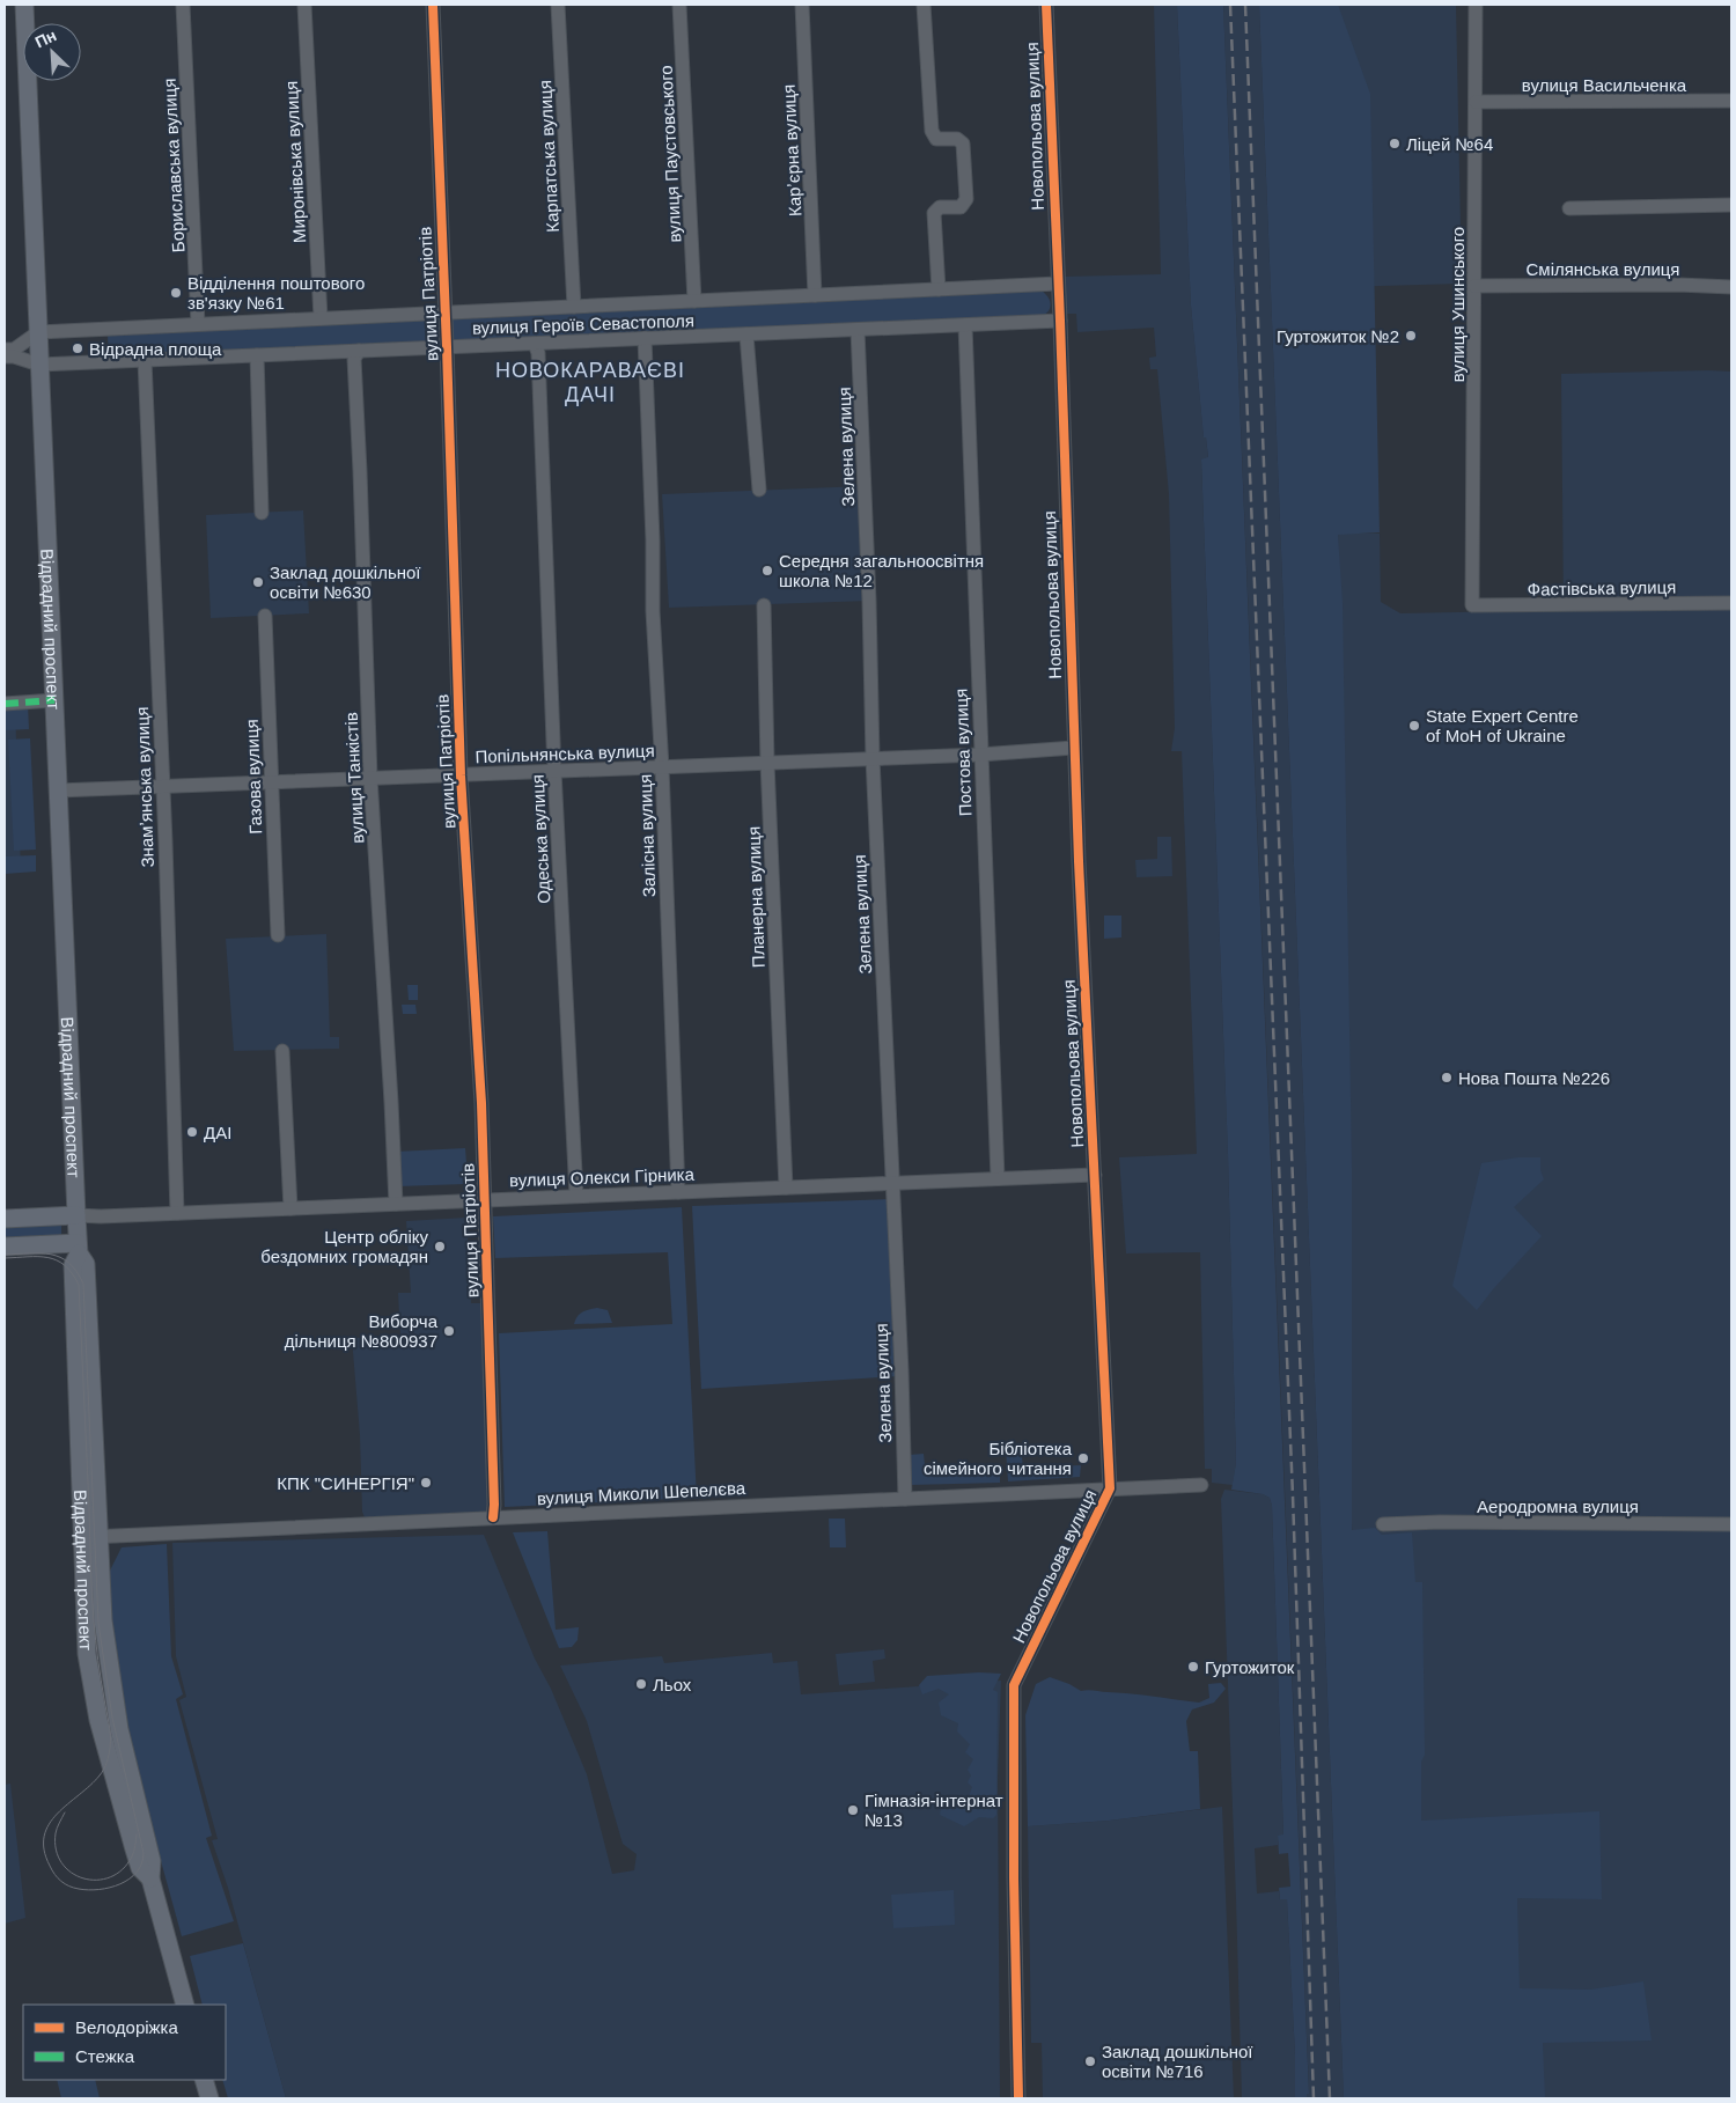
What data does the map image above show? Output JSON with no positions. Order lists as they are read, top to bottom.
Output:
{
  "streets": {
    "main road": ["Відрадний проспект"],
    "street": [
      "вулиця Васильченка",
      "Новопольова вулиця",
      "Карʼєрна вулиця",
      "вулиця Паустовського",
      "Карпатська вулиця",
      "Миронівська вулиця",
      "Бориславська вулиця",
      "Смілянська вулиця",
      "вулиця Патріотів",
      "вулиця Ушинського",
      "вулиця Героїв Севастополя",
      "Зелена вулиця",
      "Фастівська вулиця",
      "Постова вулиця",
      "Попільнянська вулиця",
      "Газова вулиця",
      "вулиця Танкістів",
      "Знамʼянська вулиця",
      "Залісна вулиця",
      "Одеська вулиця",
      "Планерна вулиця",
      "вулиця Олекси Гірника",
      "вулиця Миколи Шепелєва",
      "Аеродромна вулиця"
    ]
  },
  "crossings": [
    ["вулиця Васильченка", "вулиця Ушинського"],
    ["Новопольова вулиця", "вулиця Героїв Севастополя"],
    ["Новопольова вулиця", "Попільнянська вулиця"],
    ["Новопольова вулиця", "вулиця Олекси Гірника"],
    ["Новопольова вулиця", "вулиця Миколи Шепелєва"],
    ["Карʼєрна вулиця", "вулиця Героїв Севастополя"],
    ["вулиця Паустовського", "вулиця Героїв Севастополя"],
    ["Карпатська вулиця", "вулиця Героїв Севастополя"],
    ["Миронівська вулиця", "вулиця Героїв Севастополя"],
    ["Бориславська вулиця", "вулиця Героїв Севастополя"],
    ["Смілянська вулиця", "вулиця Ушинського"],
    ["вулиця Патріотів", "вулиця Героїв Севастополя"],
    ["вулиця Патріотів", "Попільнянська вулиця"],
    ["вулиця Патріотів", "вулиця Олекси Гірника"],
    ["вулиця Патріотів", "вулиця Миколи Шепелєва"],
    ["вулиця Ушинського", "Фастівська вулиця"],
    ["вулиця Героїв Севастополя", "Зелена вулиця"],
    ["вулиця Героїв Севастополя", "Відрадний проспект"],
    ["вулиця Героїв Севастополя", "Постова вулиця"],
    ["вулиця Героїв Севастополя", "вулиця Танкістів"],
    ["вулиця Героїв Севастополя", "Знамʼянська вулиця"],
    ["вулиця Героїв Севастополя", "Залісна вулиця"],
    ["вулиця Героїв Севастополя", "Одеська вулиця"],
    ["Зелена вулиця", "Попільнянська вулиця"],
    ["Зелена вулиця", "вулиця Олекси Гірника"],
    ["Зелена вулиця", "вулиця Миколи Шепелєва"],
    ["Відрадний проспект", "Попільнянська вулиця"],
    ["Відрадний проспект", "вулиця Олекси Гірника"],
    ["Відрадний проспект", "вулиця Миколи Шепелєва"],
    ["Постова вулиця", "Попільнянська вулиця"],
    ["Постова вулиця", "вулиця Олекси Гірника"],
    ["Попільнянська вулиця", "Газова вулиця"],
    ["Попільнянська вулиця", "вулиця Танкістів"],
    ["Попільнянська вулиця", "Знамʼянська вулиця"],
    ["Попільнянська вулиця", "Залісна вулиця"],
    ["Попільнянська вулиця", "Одеська вулиця"],
    ["Попільнянська вулиця", "Планерна вулиця"],
    ["вулиця Танкістів", "вулиця Олекси Гірника"],
    ["Знамʼянська вулиця", "вулиця Олекси Гірника"],
    ["Залісна вулиця", "вулиця Олекси Гірника"],
    ["Одеська вулиця", "вулиця Олекси Гірника"],
    ["Планерна вулиця", "вулиця Олекси Гірника"]
  ],
  "districts": ["НОВОКАРАВАЄВІ ДАЧІ"],
  "places": [
    "Ліцей №64",
    "Відділення поштового зв'язку №61",
    "Гуртожиток №2",
    "Відрадна площа",
    "Середня загальноосвітня школа №12",
    "Заклад дошкільної освіти №630",
    "State Expert Centre of MoH of Ukraine",
    "Нова Пошта №226",
    "ДАІ",
    "Центр обліку бездомних громадян",
    "Виборча дільниця №800937",
    "Бібліотека сімейного читання",
    "КПК \"СИНЕРГІЯ\"",
    "Гуртожиток",
    "Льох",
    "Гімназія-інтернат №13",
    "Заклад дошкільної освіти №716"
  ],
  "legend": ["Велодоріжка", "Стежка"],
  "north": "top left"
}
